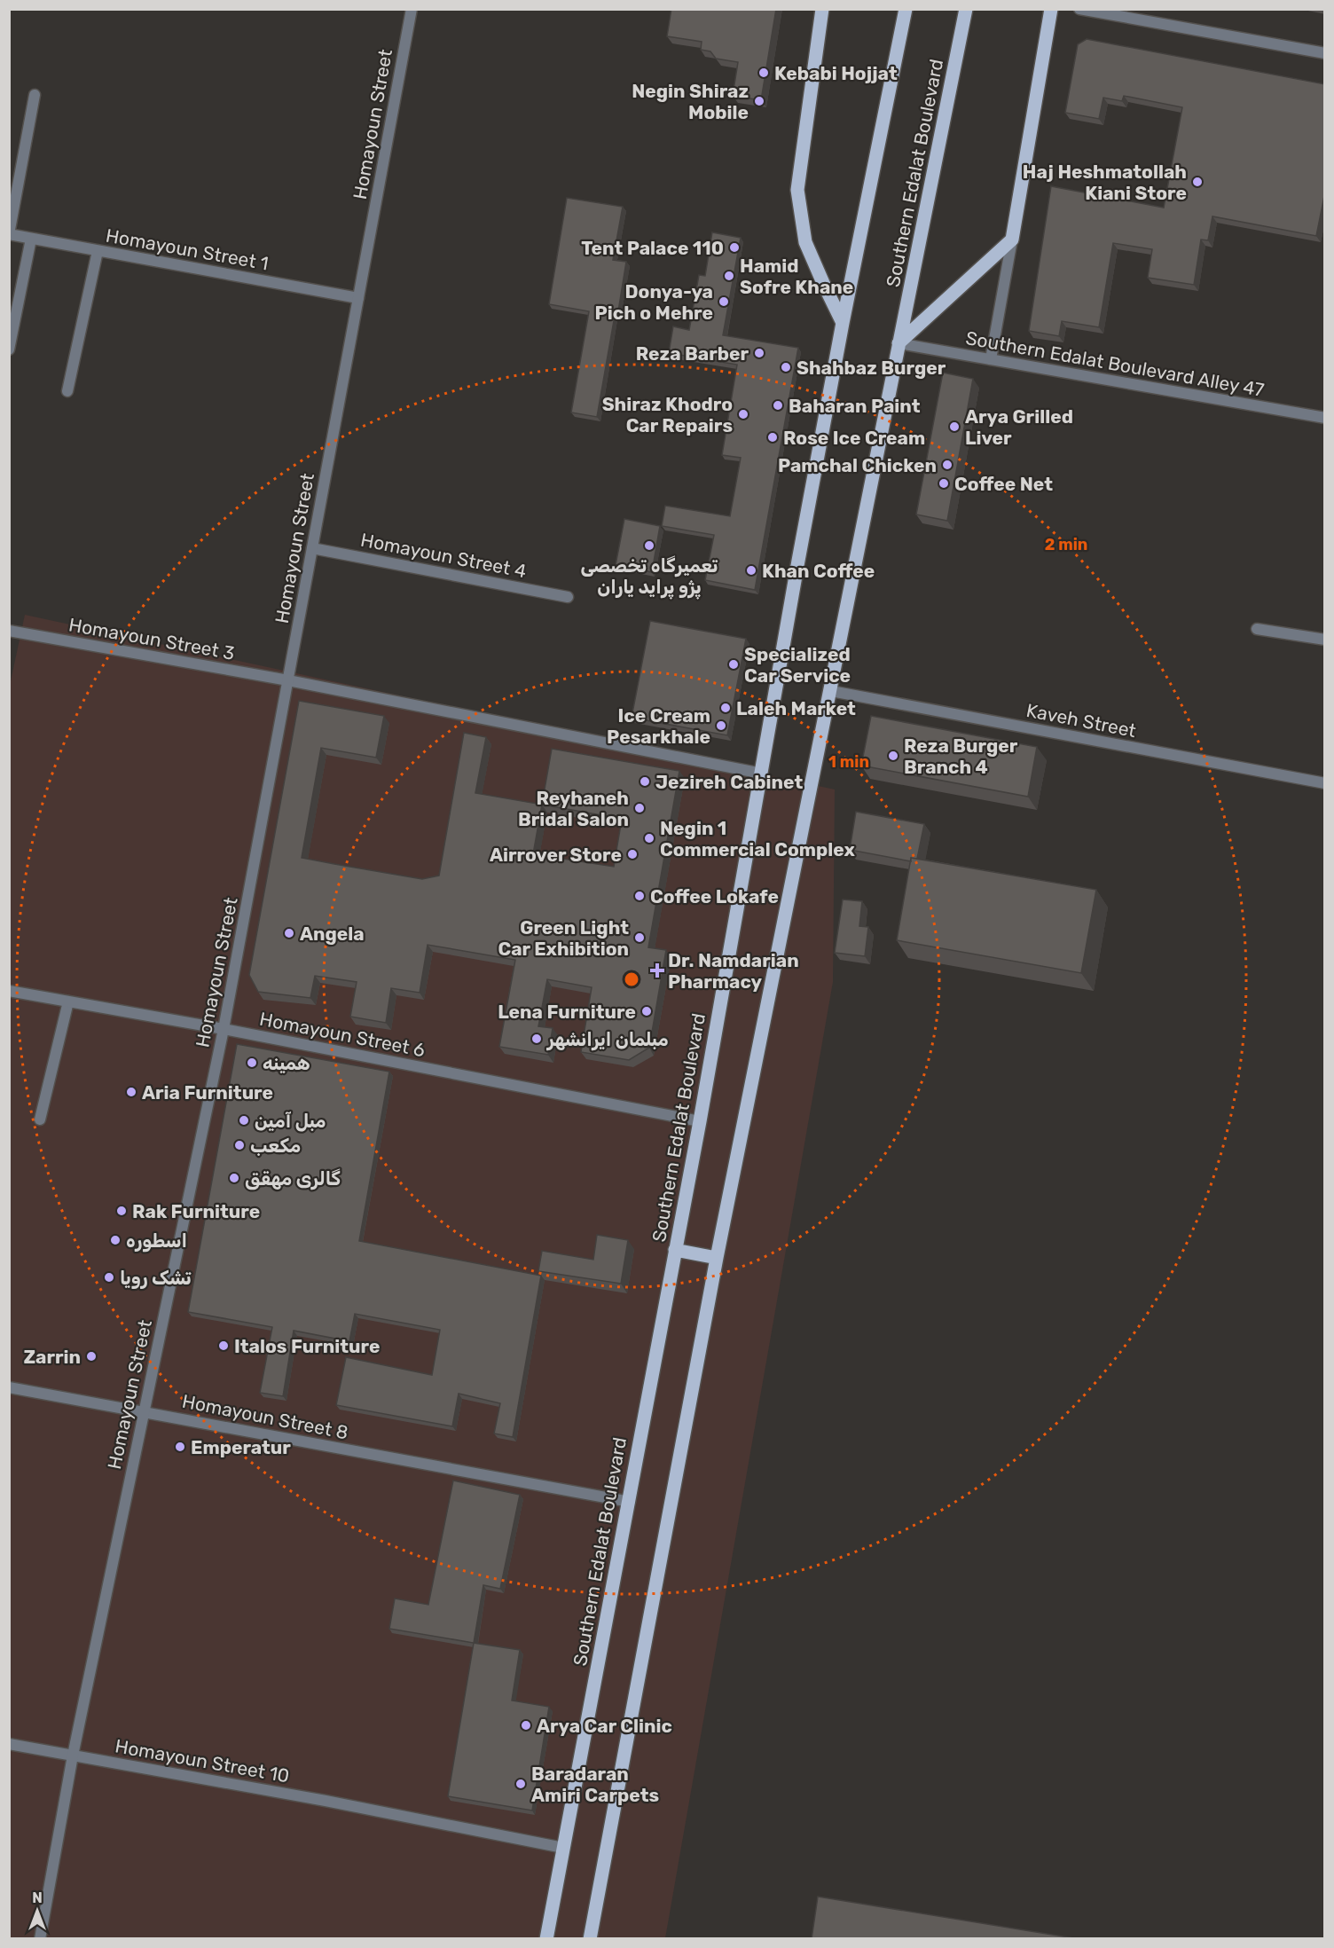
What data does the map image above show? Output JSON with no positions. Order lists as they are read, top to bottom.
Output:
{
  "streets": {
    "main road": ["Southern Edalat Boulevard"],
    "street": [
      "Homayoun Street",
      "Homayoun Street 1",
      "Southern Edalat Boulevard Alley 47",
      "Homayoun Street 4",
      "Homayoun Street 3",
      "Kaveh Street",
      "Homayoun Street 6",
      "Homayoun Street 8",
      "Homayoun Street 10"
    ]
  },
  "crossings": [
    ["Homayoun Street", "Homayoun Street 1"],
    ["Homayoun Street", "Homayoun Street 4"],
    ["Homayoun Street", "Homayoun Street 3"],
    ["Homayoun Street", "Homayoun Street 6"],
    ["Homayoun Street", "Homayoun Street 8"],
    ["Homayoun Street", "Homayoun Street 10"],
    ["Southern Edalat Boulevard", "Southern Edalat Boulevard Alley 47"],
    ["Southern Edalat Boulevard", "Kaveh Street"],
    ["Southern Edalat Boulevard", "Homayoun Street 6"],
    ["Southern Edalat Boulevard", "Homayoun Street 8"],
    ["Southern Edalat Boulevard", "Homayoun Street 10"]
  ],
  "places": {
    "other": [
      "Kebabi Hojjat",
      "Negin Shiraz Mobile",
      "Haj Heshmatollah Kiani Store",
      "Tent Palace 110",
      "Hamid Sofre Khane",
      "Donya-ya Pich o Mehre",
      "Reza Barber",
      "Shahbaz Burger",
      "Baharan Paint",
      "Shiraz Khodro Car Repairs",
      "Arya Grilled Liver",
      "Rose Ice Cream",
      "Pamchal Chicken",
      "Coffee Net",
      "تعمیرگاه تخصصی پژو پراید یاران",
      "Khan Coffee",
      "Specialized Car Service",
      "Laleh Market",
      "Ice Cream Pesarkhale",
      "Reza Burger Branch 4",
      "Jezireh Cabinet",
      "Reyhaneh Bridal Salon",
      "Negin 1 Commercial Complex",
      "Airrover Store",
      "Coffee Lokafe",
      "Angela",
      "Green Light Car Exhibition",
      "Lena Furniture",
      "مبلمان ایرانشهر",
      "همینه",
      "Aria Furniture",
      "مبل آمین",
      "مکعب",
      "گالری مهقق",
      "Rak Furniture",
      "اسطوره",
      "تشک رویا",
      "Italos Furniture",
      "Zarrin",
      "Emperatur",
      "Arya Car Clinic",
      "Baradaran Amiri Carpets"
    ],
    "health": ["Dr. Namdarian Pharmacy"]
  },
  "north": "top",
  "rings": ["2 min", "1 min"]
}
